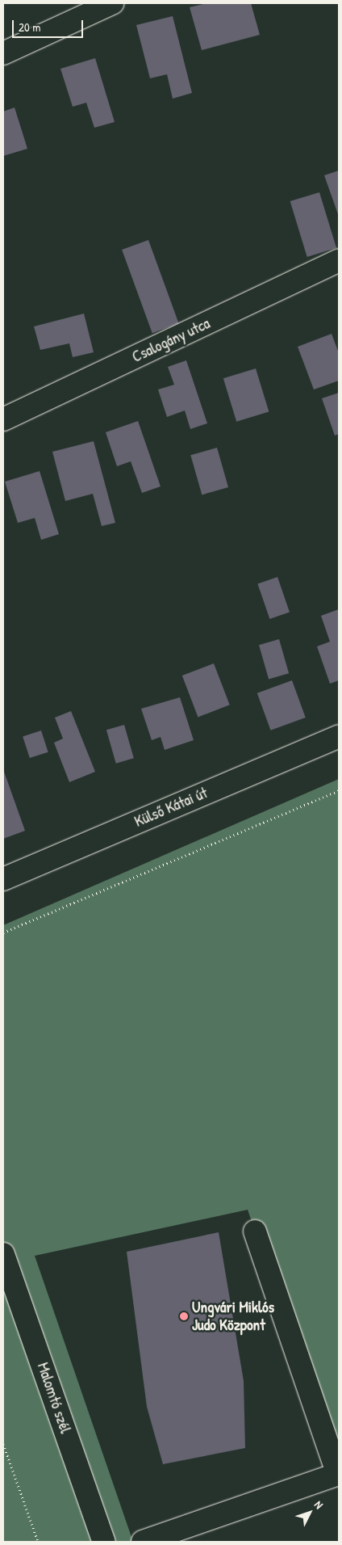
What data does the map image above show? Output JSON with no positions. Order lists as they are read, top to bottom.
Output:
{
  "streets": {
    "street": ["Csalogány utca", "Külső Kátai út", "Malomtó szél"]
  },
  "places": ["Ungvári Miklós Judo Központ"],
  "scale_bar": "20 m",
  "north": "top right"
}
